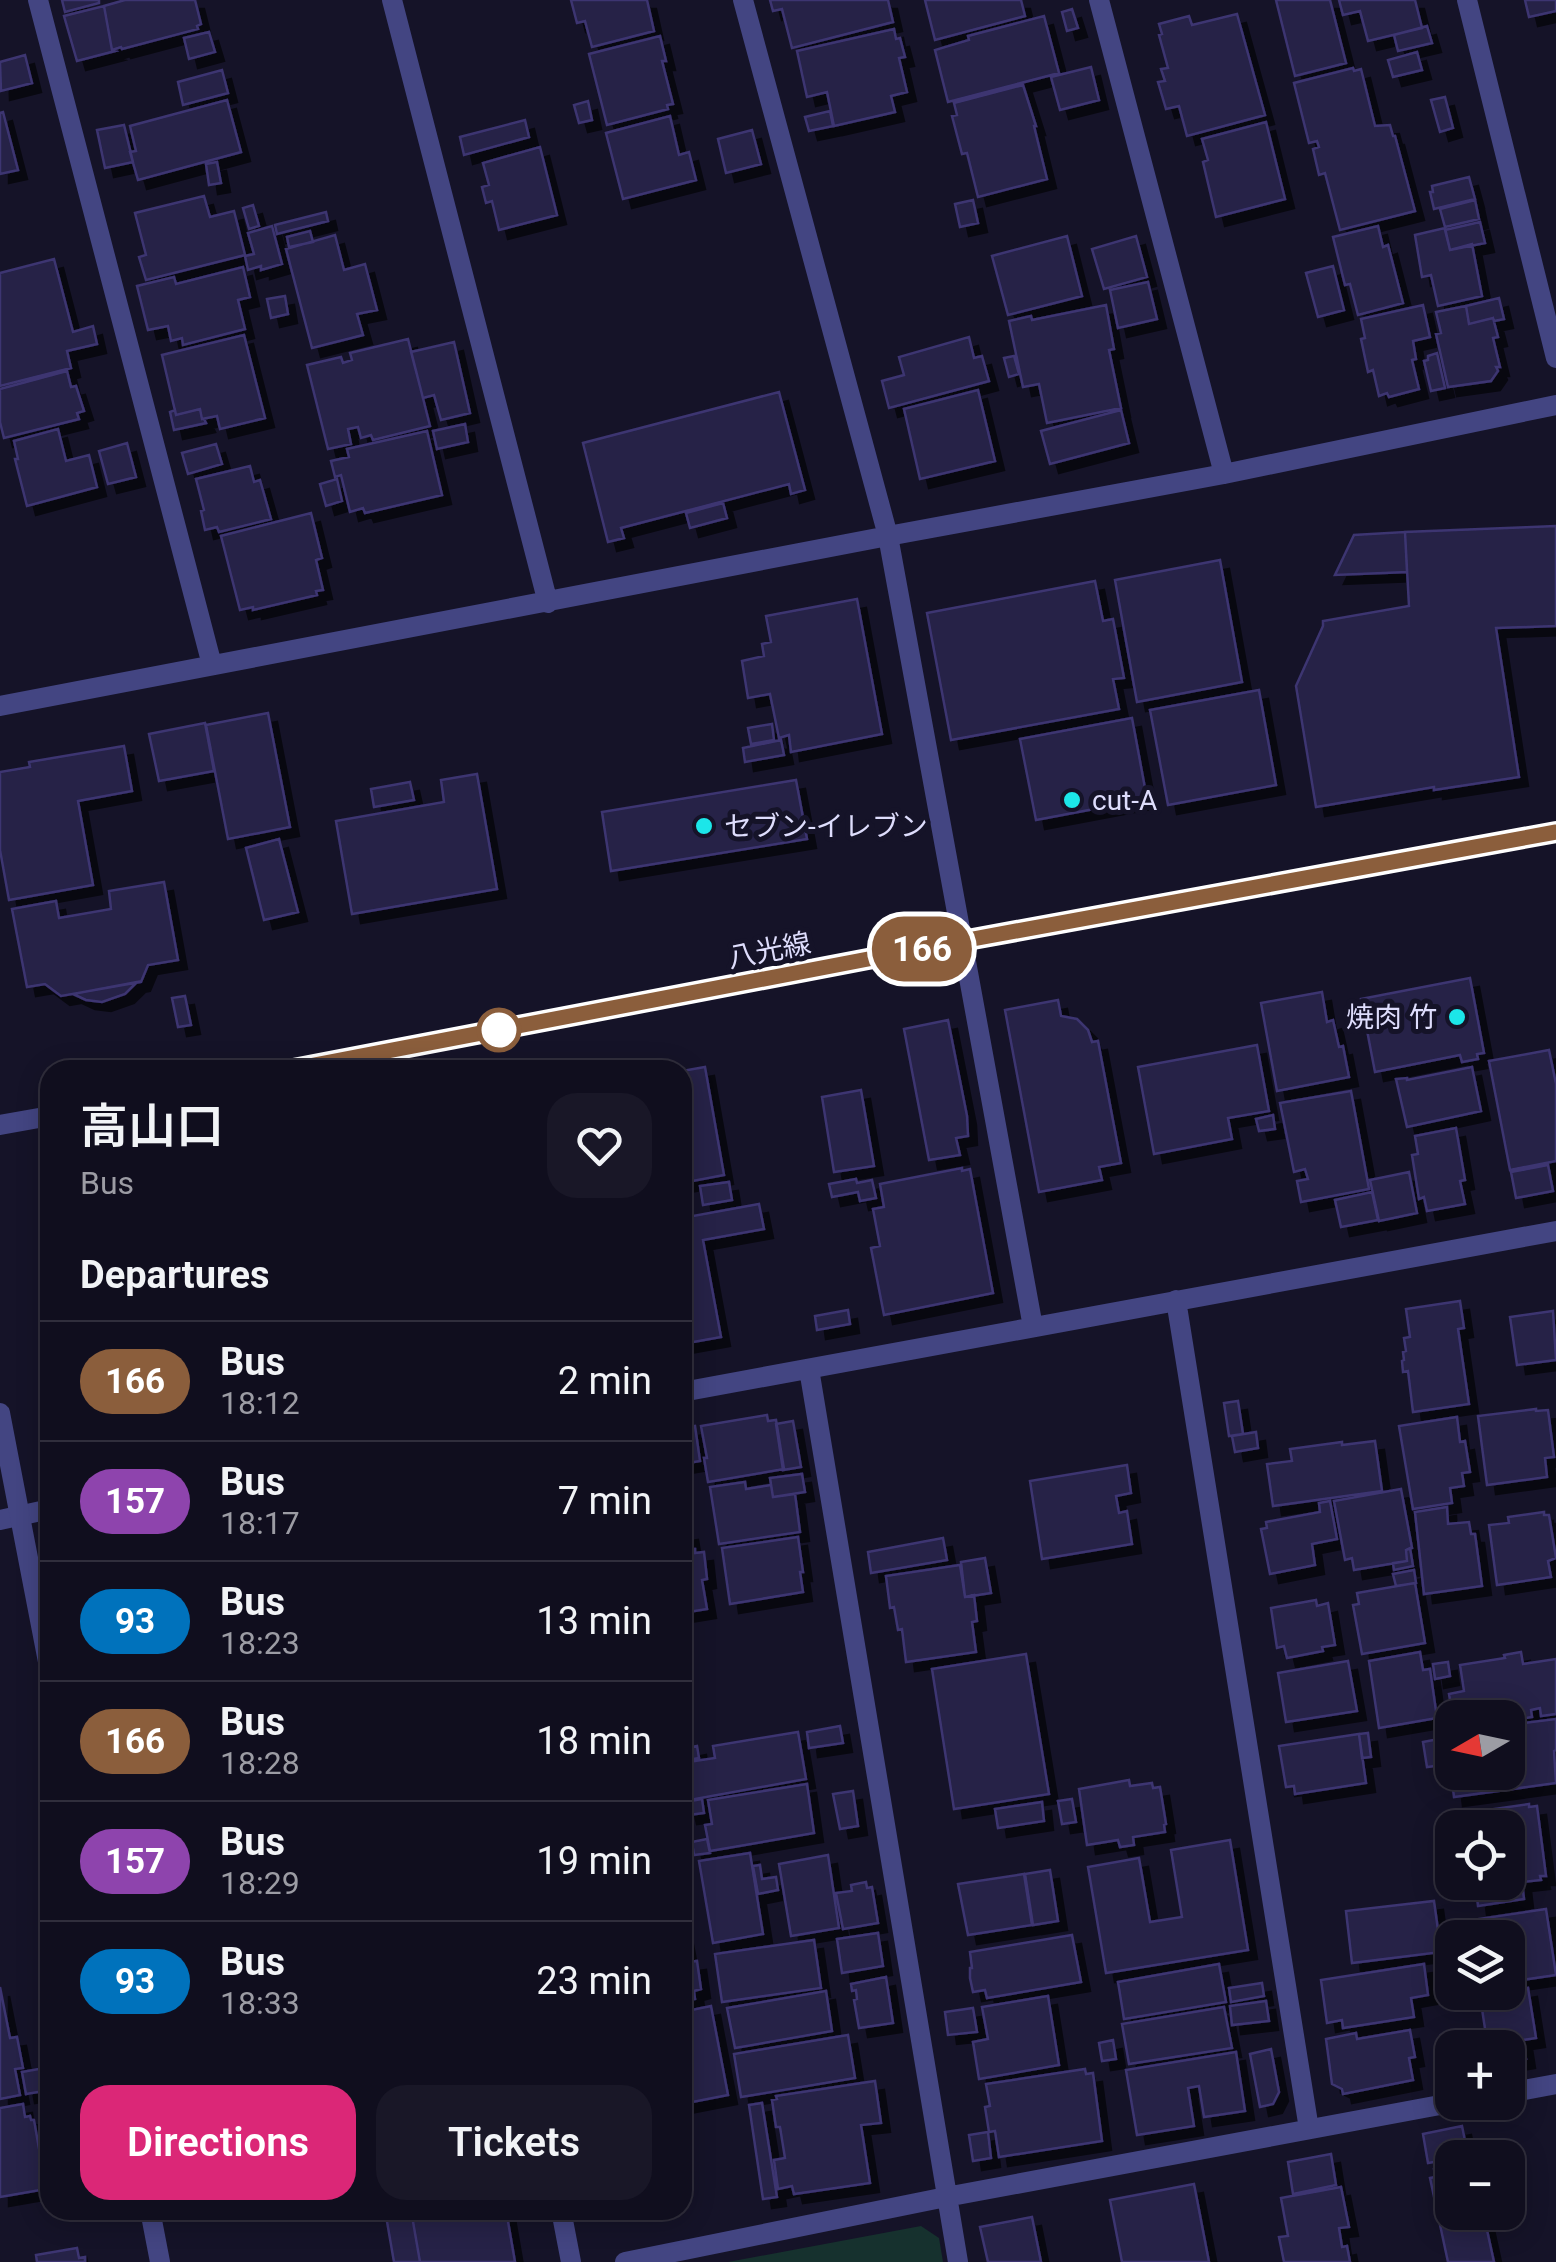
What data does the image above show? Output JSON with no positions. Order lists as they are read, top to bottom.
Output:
{
  "streets": {
    "street": ["八光線"]
  },
  "places": ["cut-A", "セブン-イレブン", "焼肉 竹"],
  "lines": ["bus line 166"],
  "north": "left",
  "page": {
    "on_map": "166",
    "heading": [
      ["高山口", "Bus"],
      "Departures"
    ],
    "list": [
      {
        "mark": "166",
        "name": "Bus",
        "note": "18:12",
        "value": "2 min"
      },
      {
        "mark": "157",
        "name": "Bus",
        "note": "18:17",
        "value": "7 min"
      },
      {
        "mark": "93",
        "name": "Bus",
        "note": "18:23",
        "value": "13 min"
      },
      {
        "mark": "166",
        "name": "Bus",
        "note": "18:28",
        "value": "18 min"
      },
      {
        "mark": "157",
        "name": "Bus",
        "note": "18:29",
        "value": "19 min"
      },
      {
        "mark": "93",
        "name": "Bus",
        "note": "18:33",
        "value": "23 min"
      }
    ],
    "map_buttons": ["+", "−"],
    "buttons": ["Directions", "Tickets"]
  }
}
